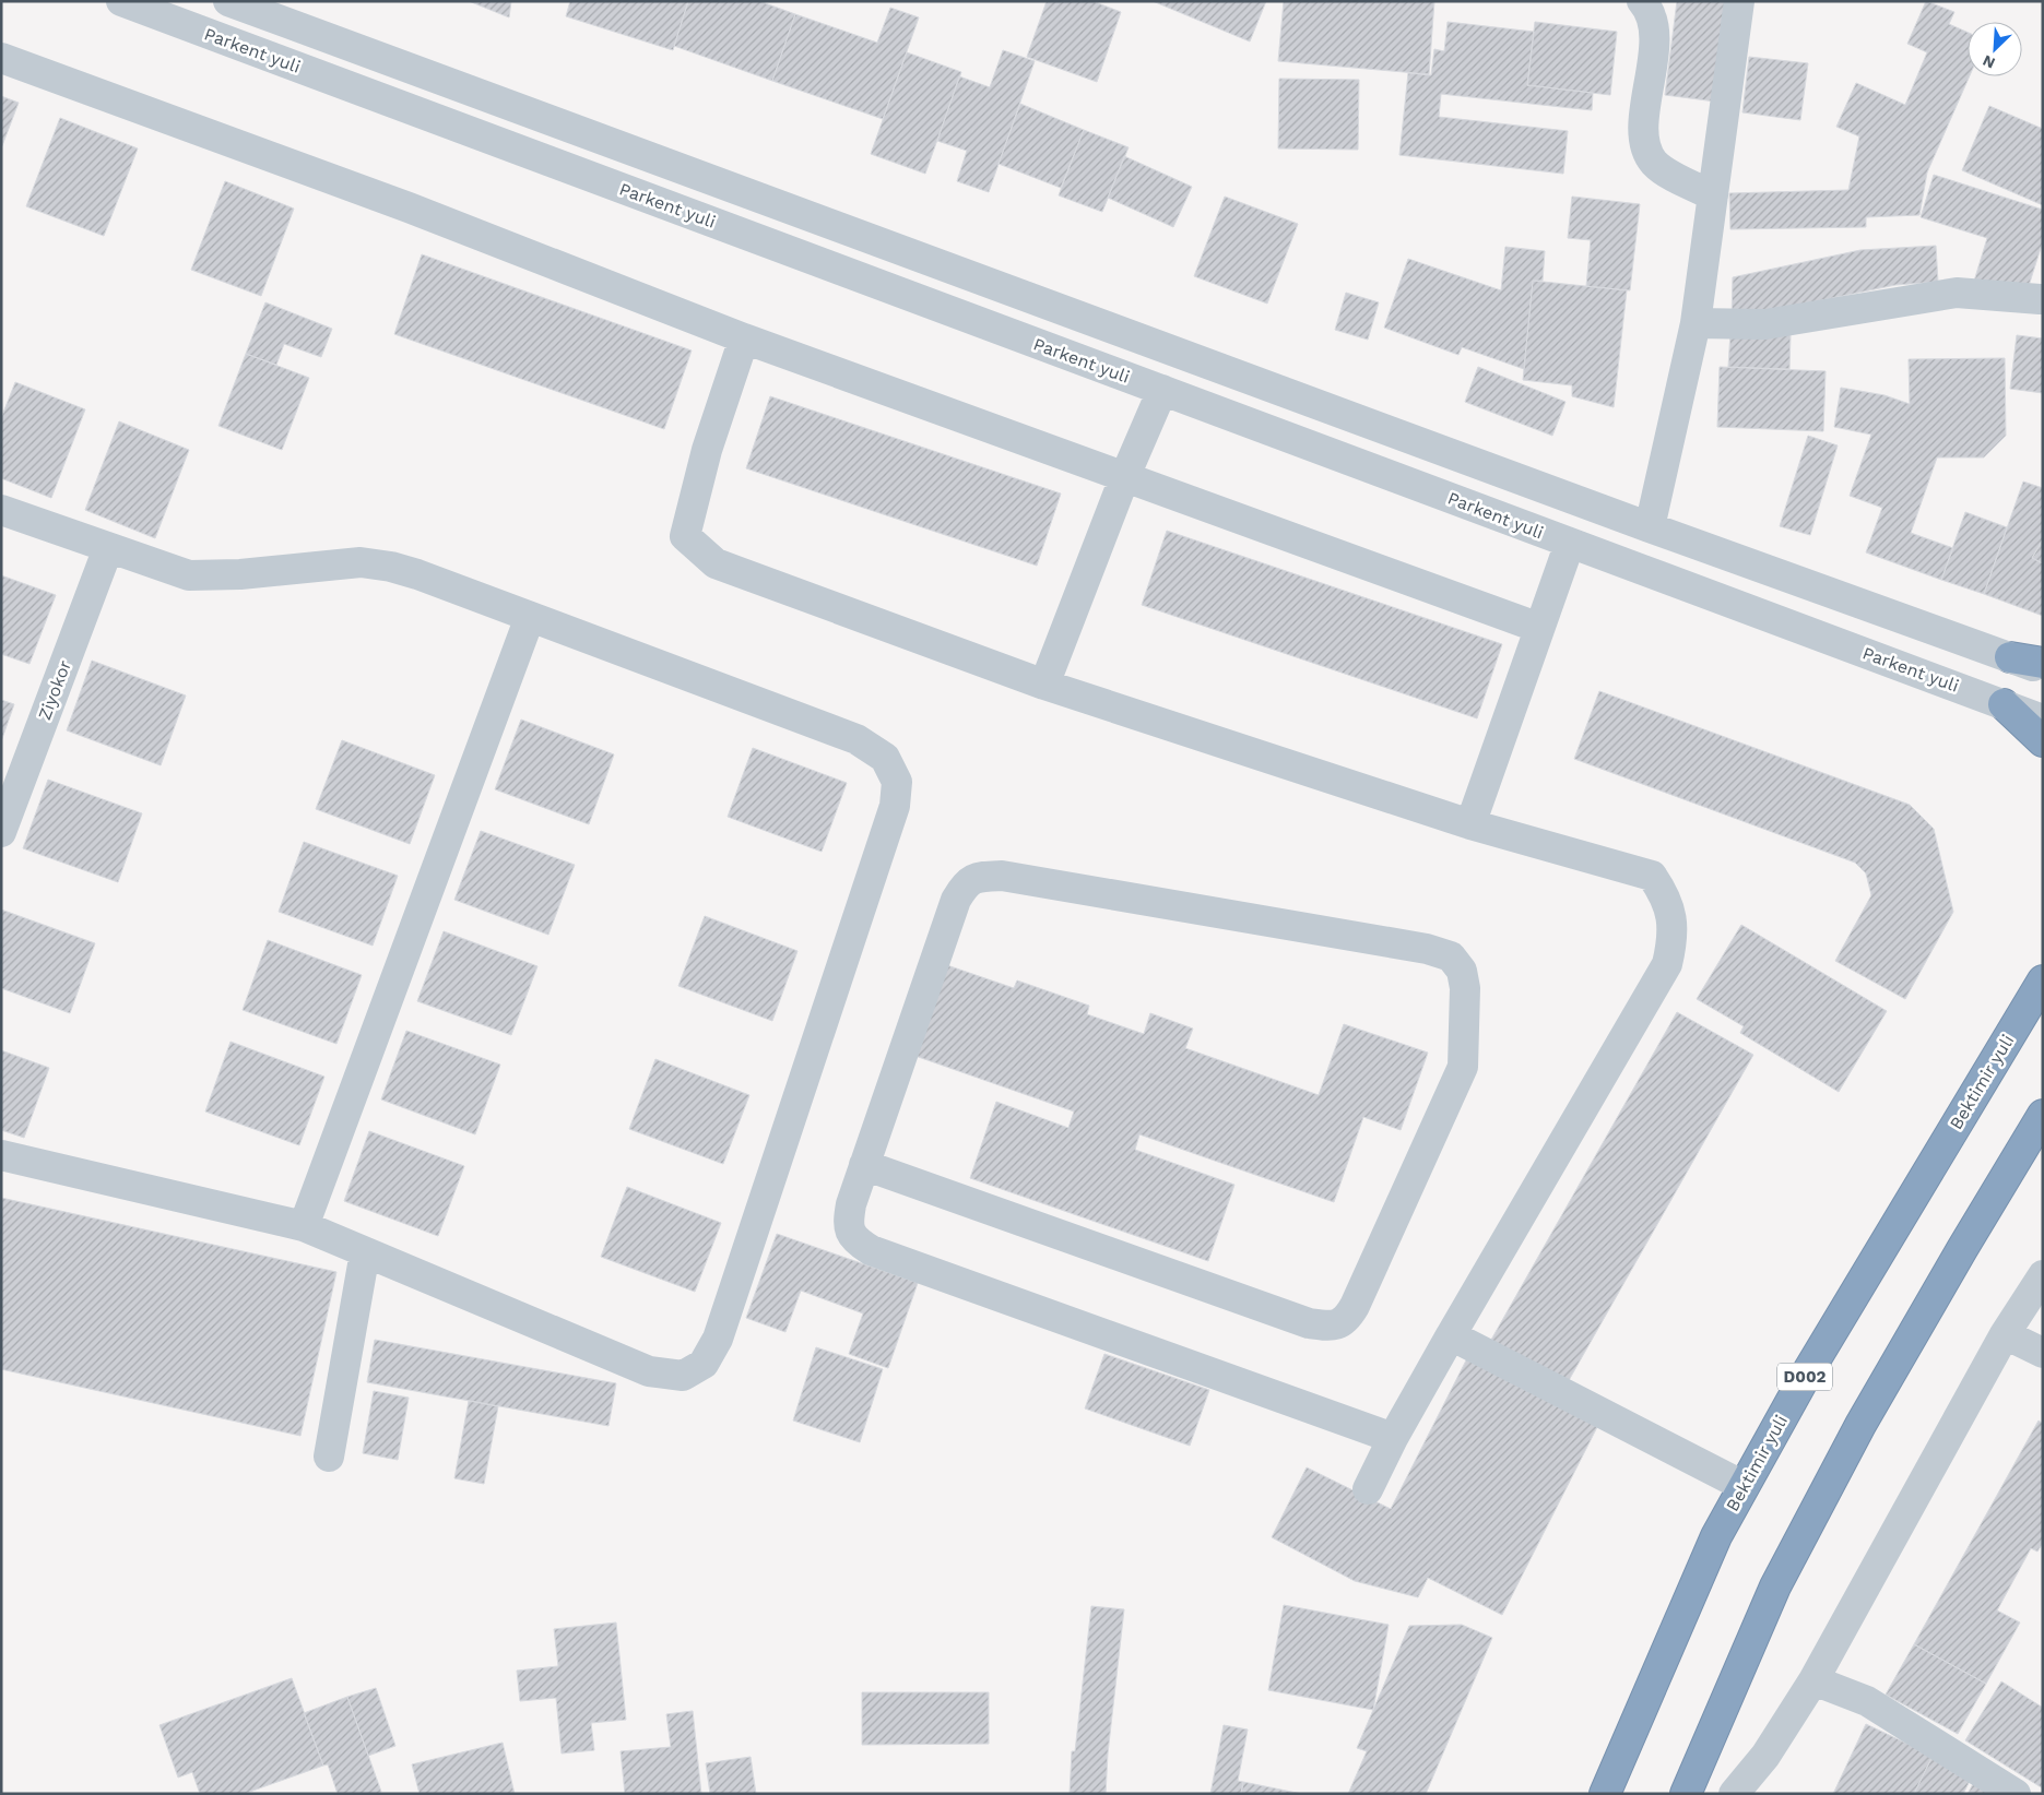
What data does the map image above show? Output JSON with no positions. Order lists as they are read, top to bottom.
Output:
{
  "streets": {
    "highway": ["Bektimir yuli", "D002"],
    "street": ["Parkent yuli", "Ziyokor"]
  },
  "north": "bottom left"
}
